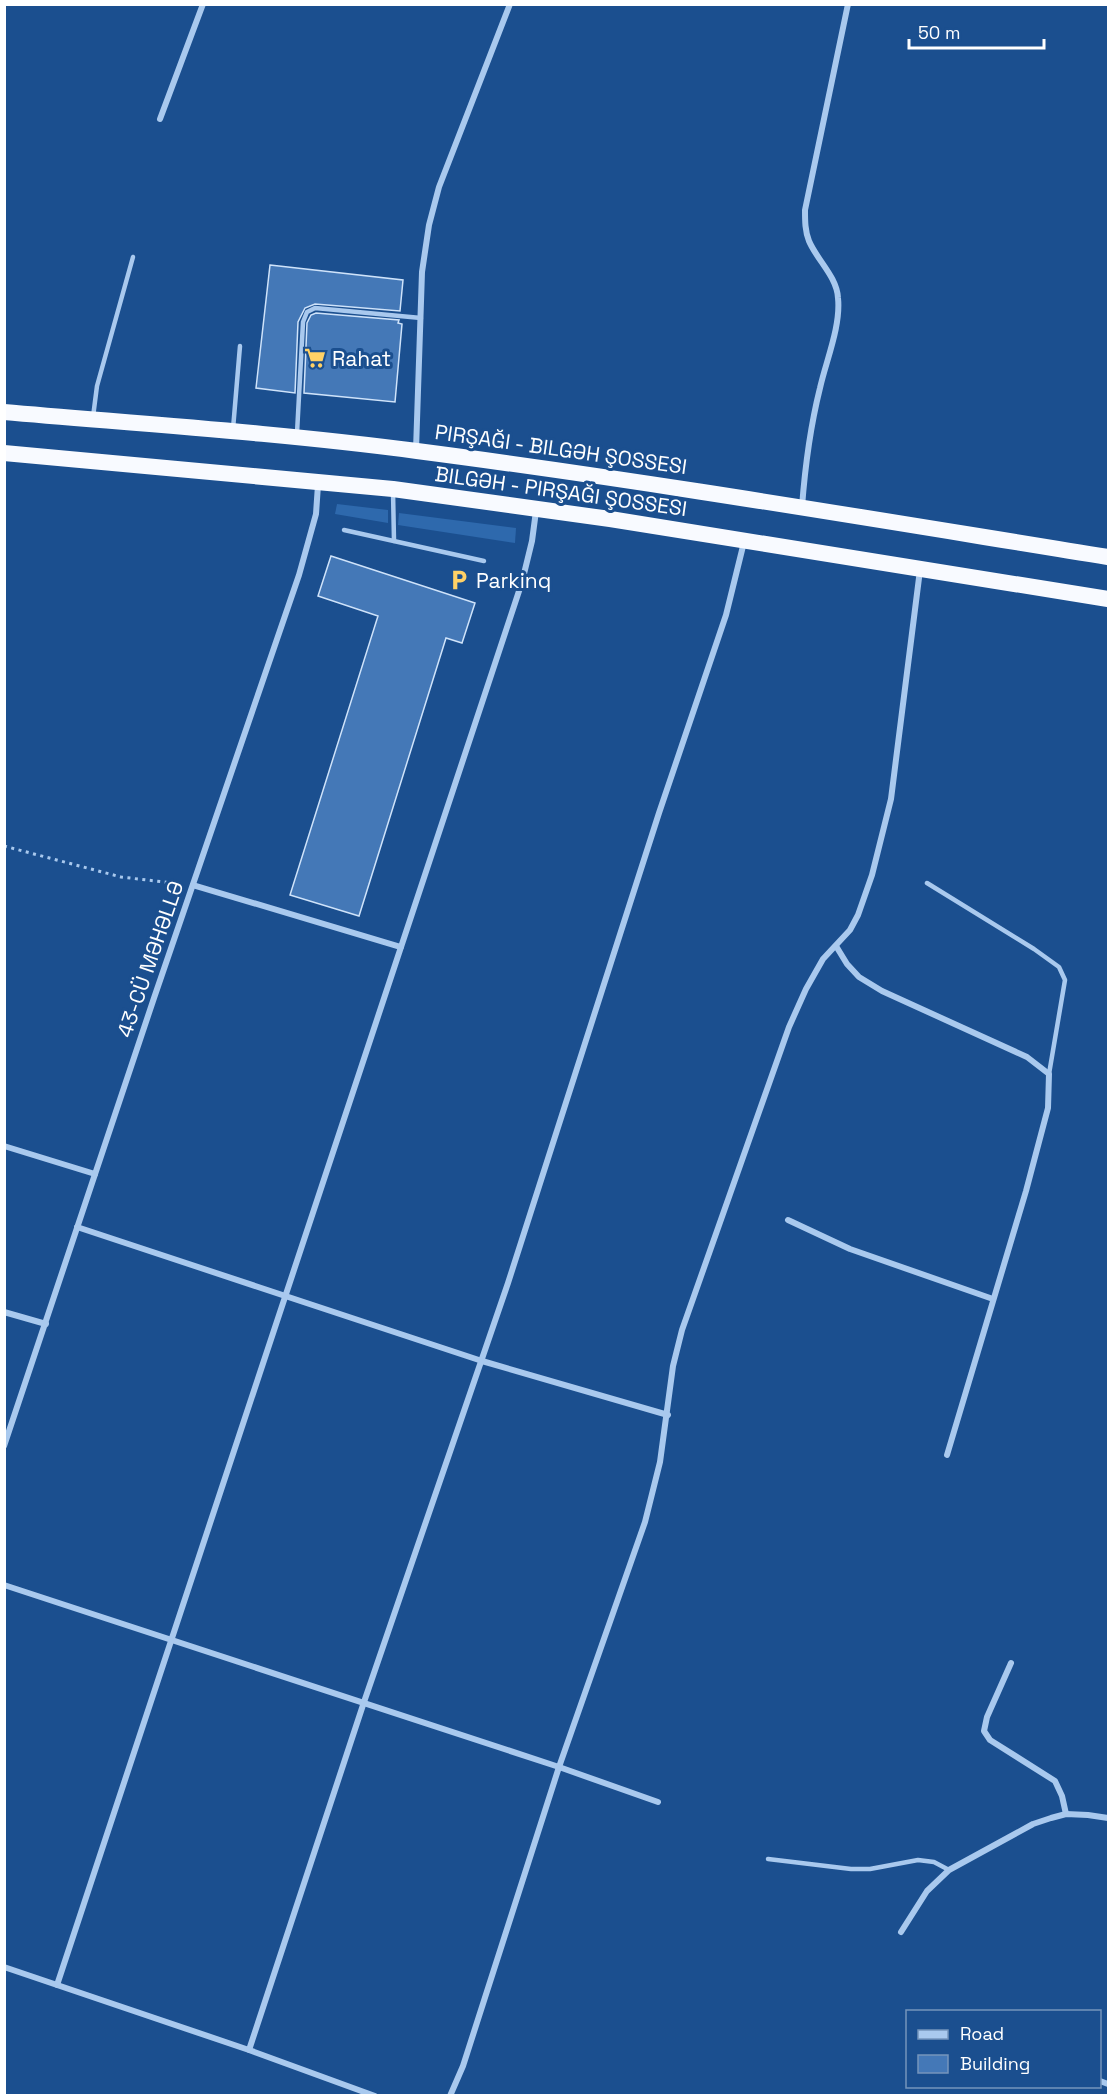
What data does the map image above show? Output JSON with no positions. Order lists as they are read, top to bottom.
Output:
{
  "streets": {
    "street": ["43-CÜ MƏHƏLLƏ"]
  },
  "places": {
    "supermarket": ["Rahat"],
    "parking": ["Parkinq"]
  },
  "legend": ["Road", "Building"],
  "scale_bar": "50 m"
}
